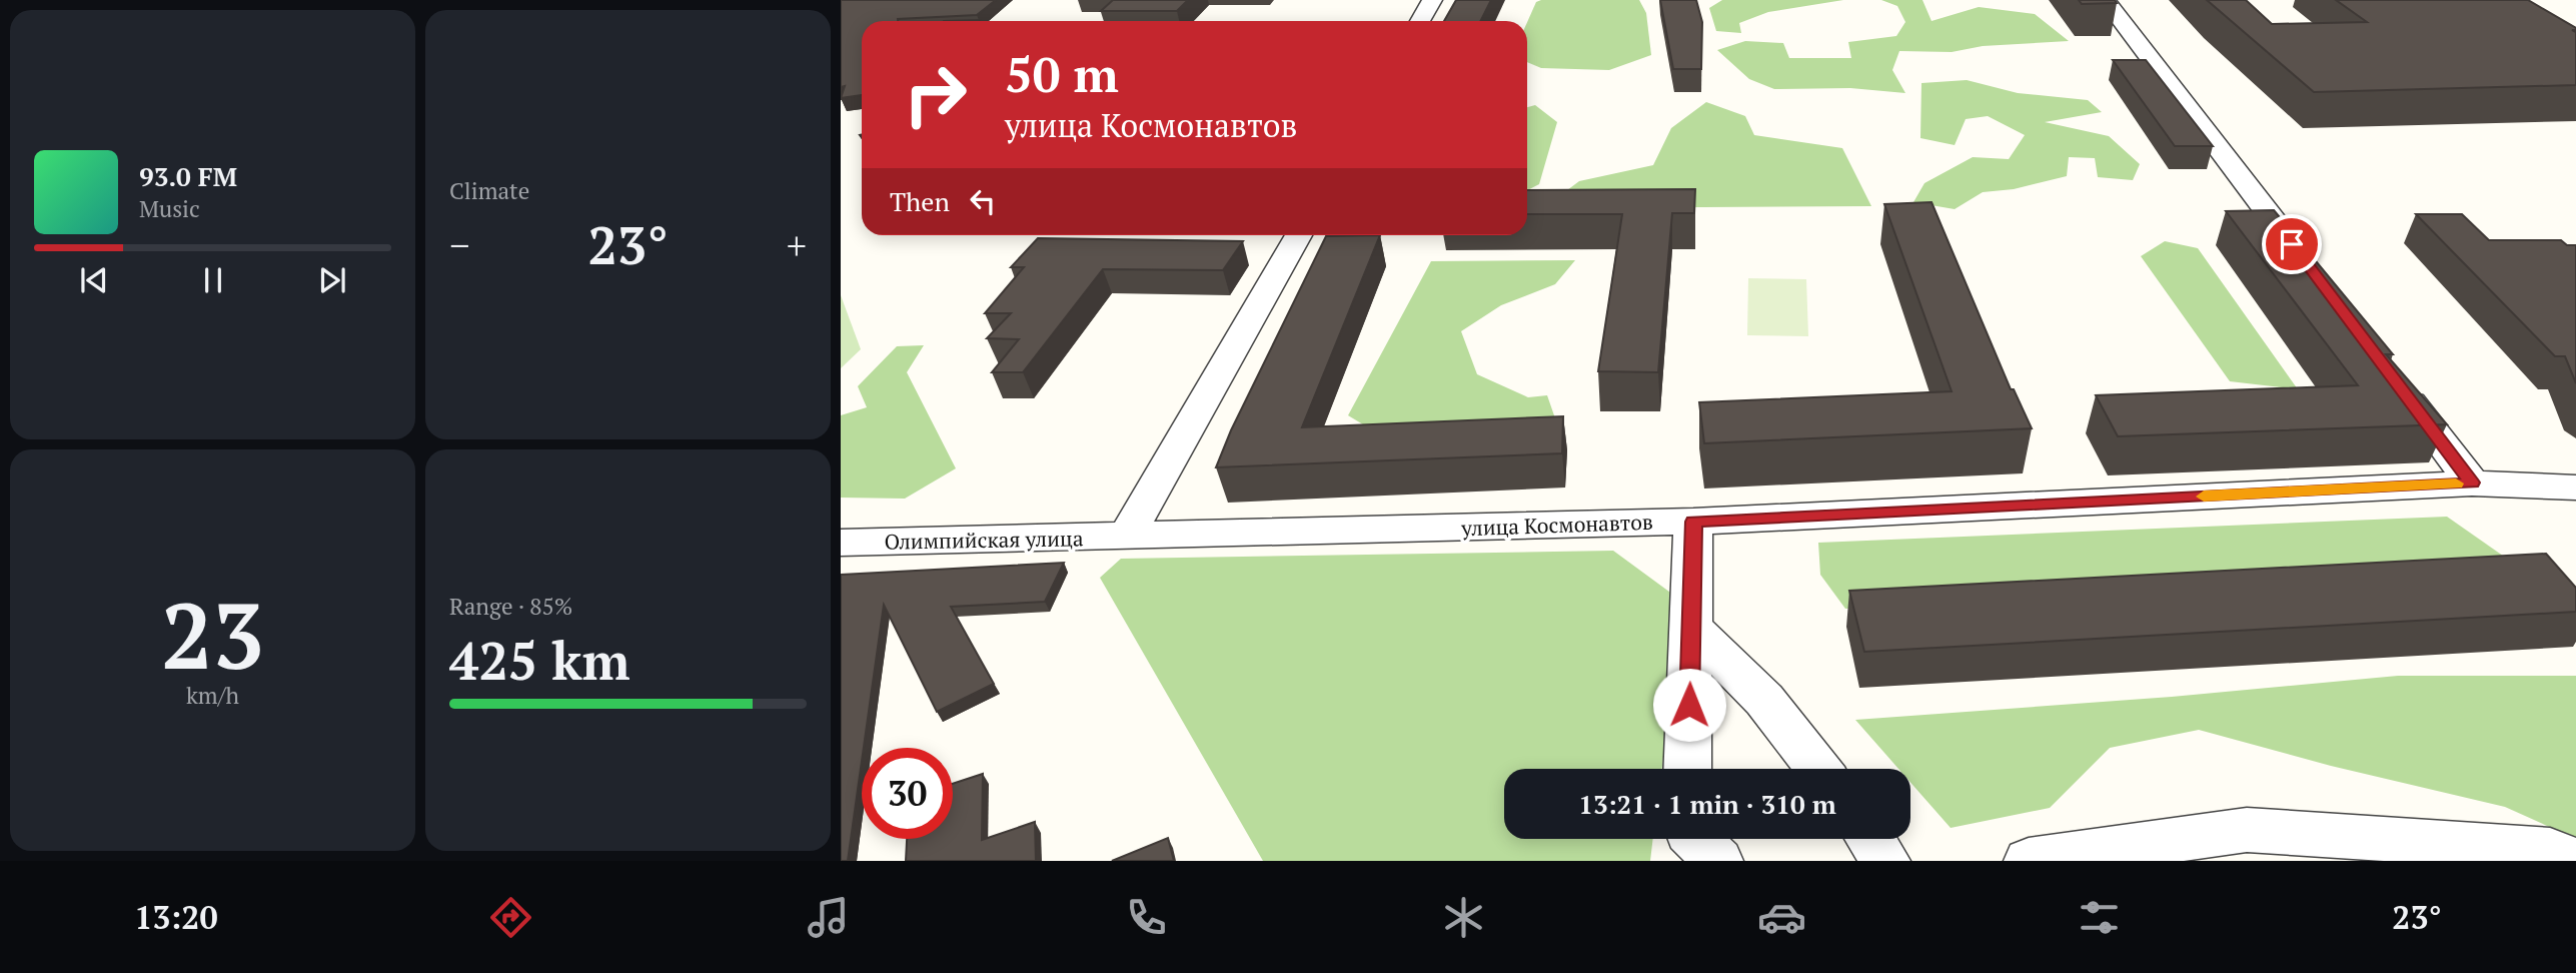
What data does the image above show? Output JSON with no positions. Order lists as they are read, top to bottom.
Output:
{
  "streets": {
    "street": ["улица Космонавтов", "Олимпийская улица"]
  },
  "crossings": [
    ["улица Космонавтов", "Олимпийская улица"]
  ],
  "page": {
    "tile": [
      "Climate",
      ["23", "km/h"],
      ["Range · 85%", "425 km"]
    ],
    "turn": ["50 m", "улица Космонавтов"],
    "song": ["93.0 FM", "Music"],
    "then": "Then",
    "heat": ["−", "23°", "+"],
    "limit": "30",
    "trip": "13:21 · 1 min · 310 m",
    "tabs": ["13:20", "23°"]
  }
}
